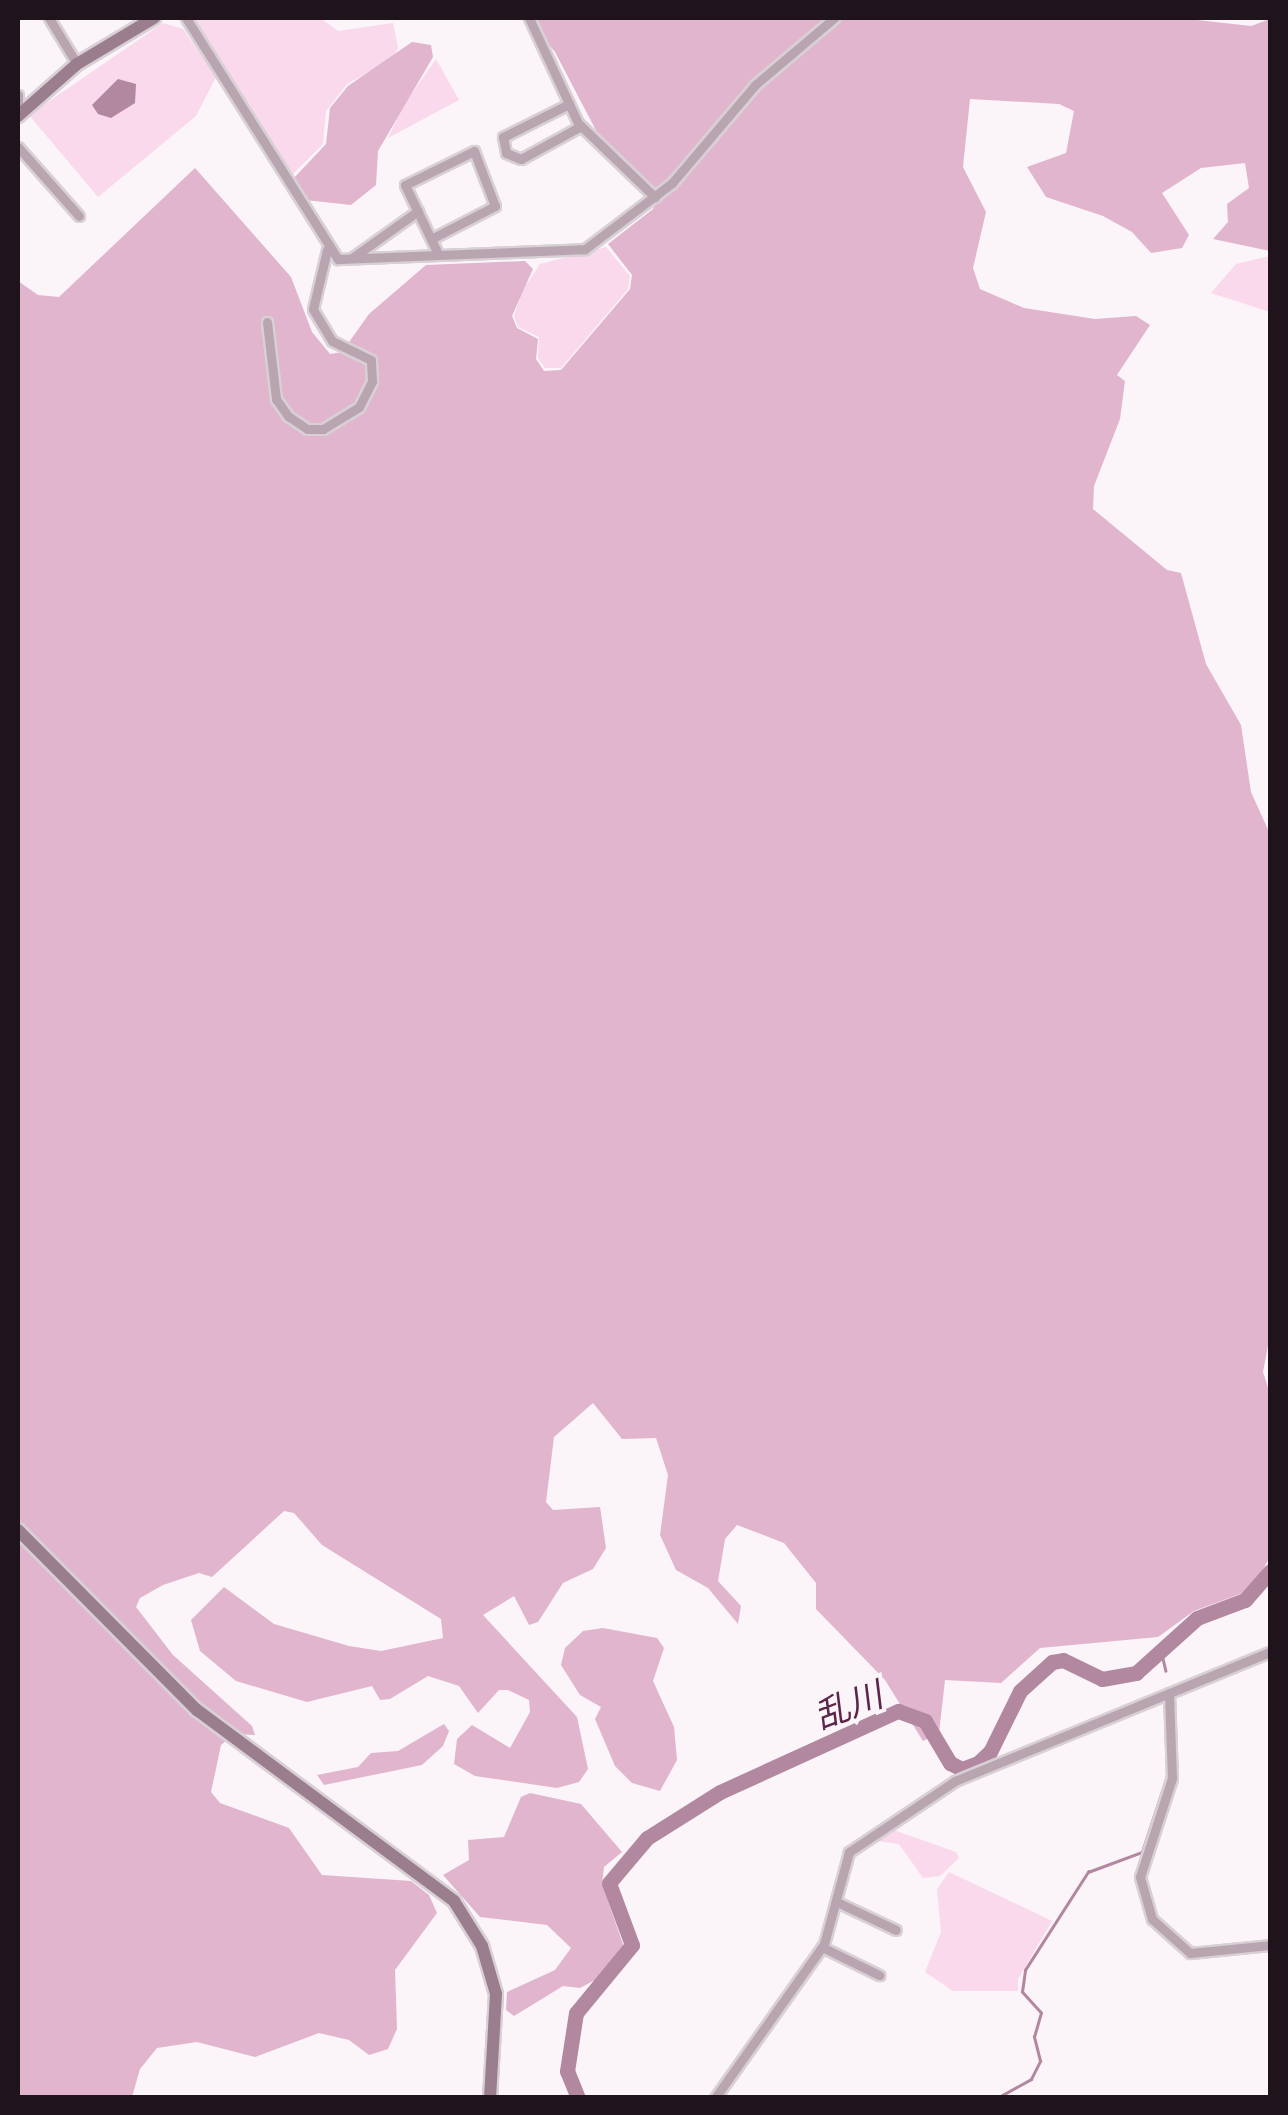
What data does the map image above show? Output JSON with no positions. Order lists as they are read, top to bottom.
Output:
{
  "water": ["乱川"]
}
